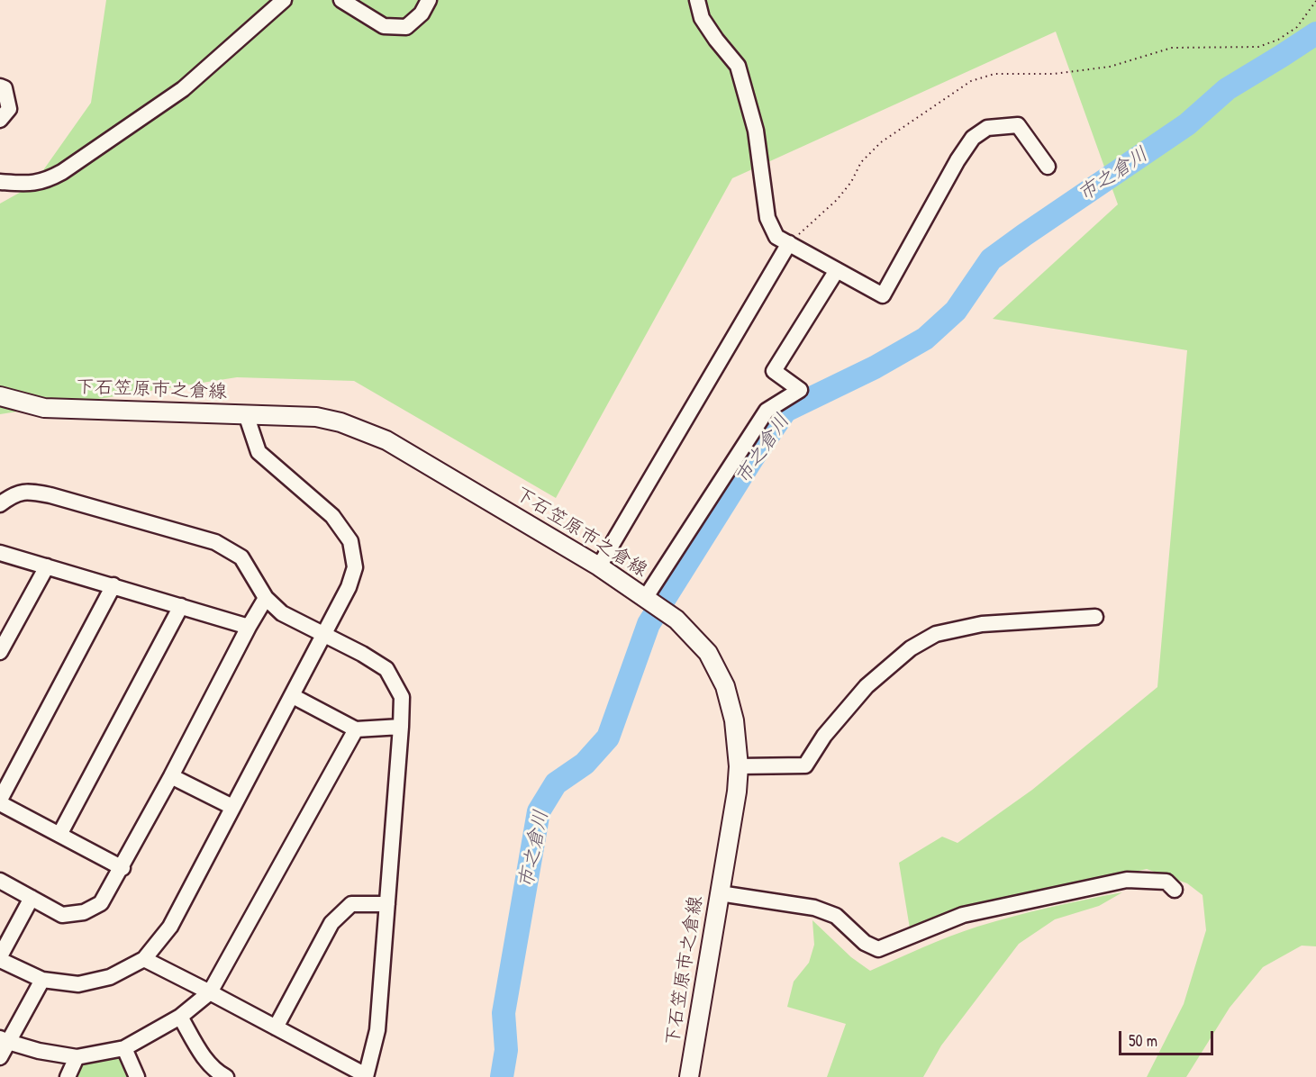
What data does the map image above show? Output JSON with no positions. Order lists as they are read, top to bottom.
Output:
{
  "streets": {
    "main road": ["下石笠原市之倉線"]
  },
  "water": ["市之倉川"],
  "scale_bar": "50 m"
}
